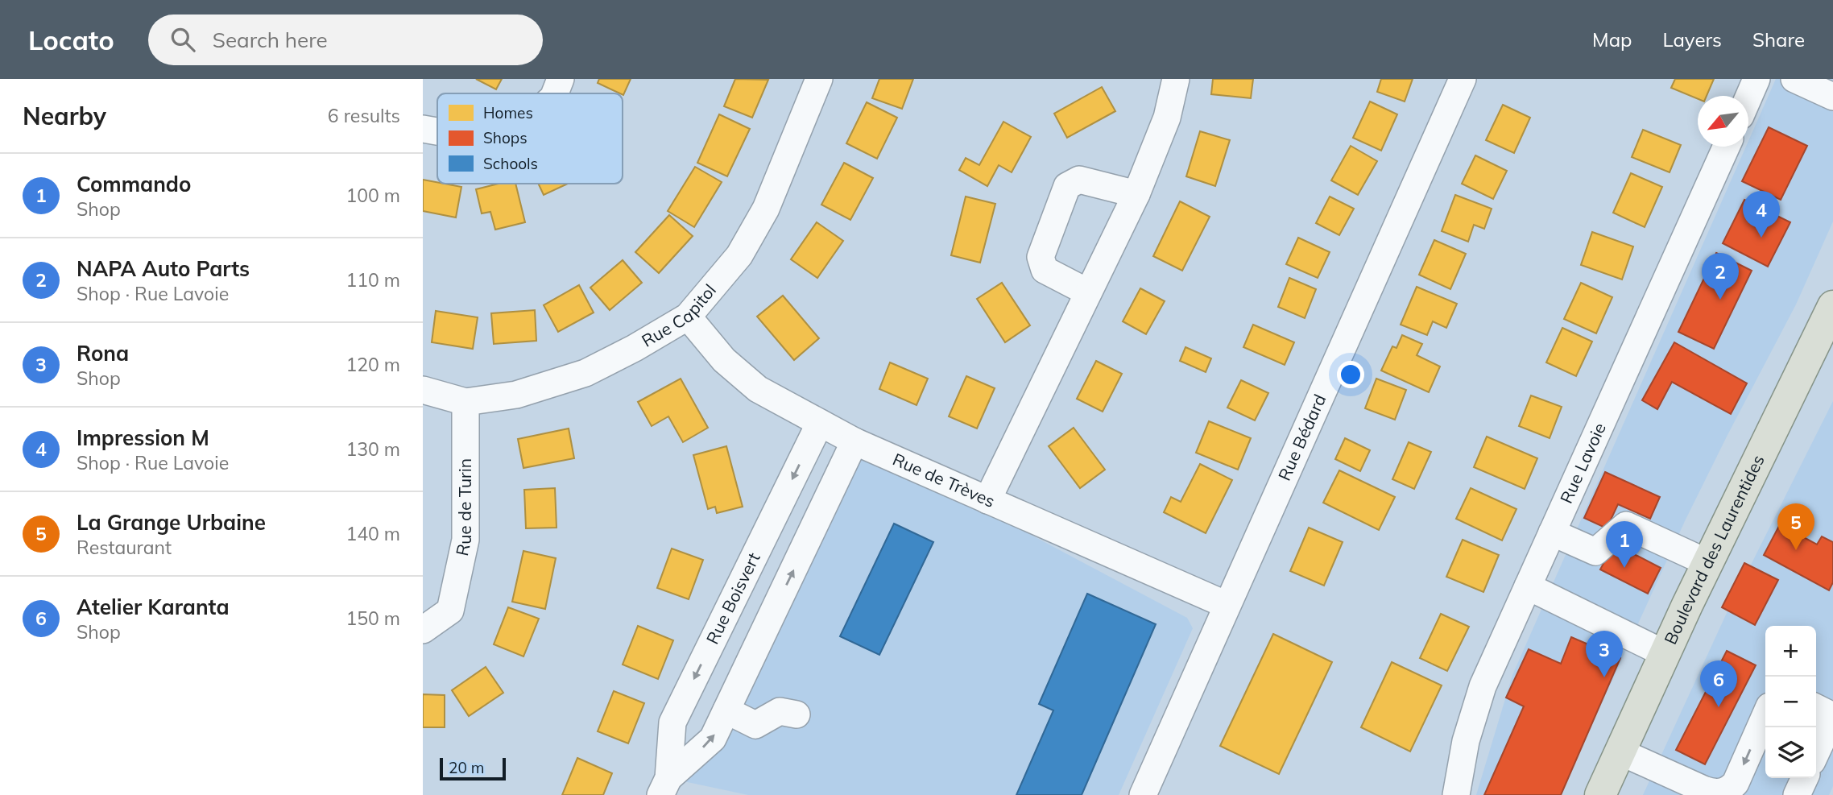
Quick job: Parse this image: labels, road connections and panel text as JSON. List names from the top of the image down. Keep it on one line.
{"streets":{"main road":["Boulevard des Laurentides"],"street":["Rue Capitol","Rue Bédard","Rue Lavoie","Rue de Trèves","Rue de Turin","Rue Boisvert"]},"crossings":[["Rue Capitol","Rue de Trèves"],["Rue Capitol","Rue de Turin"],["Rue Bédard","Rue de Trèves"],["Rue de Trèves","Rue Boisvert"]],"legend":["Homes","Shops","Schools"],"scale_bar":"20 m","north":"bottom left","page":{"header":"Locato","search":"Search here","nav":["Map","Layers","Share"],"heading":["Nearby","6 results"],"list":[{"mark":"1","name":"Commando","note":"Shop","value":"100 m"},{"mark":"2","name":"NAPA Auto Parts","note":"Shop · Rue Lavoie","value":"110 m"},{"mark":"3","name":"Rona","note":"Shop","value":"120 m"},{"mark":"4","name":"Impression M","note":"Shop · Rue Lavoie","value":"130 m"},{"mark":"5","name":"La Grange Urbaine","note":"Restaurant","value":"140 m"},{"mark":"6","name":"Atelier Karanta","note":"Shop","value":"150 m"}],"pins":["4","2","5","1","3","6"],"map_buttons":["+","−"],"scale":"20 m"}}
